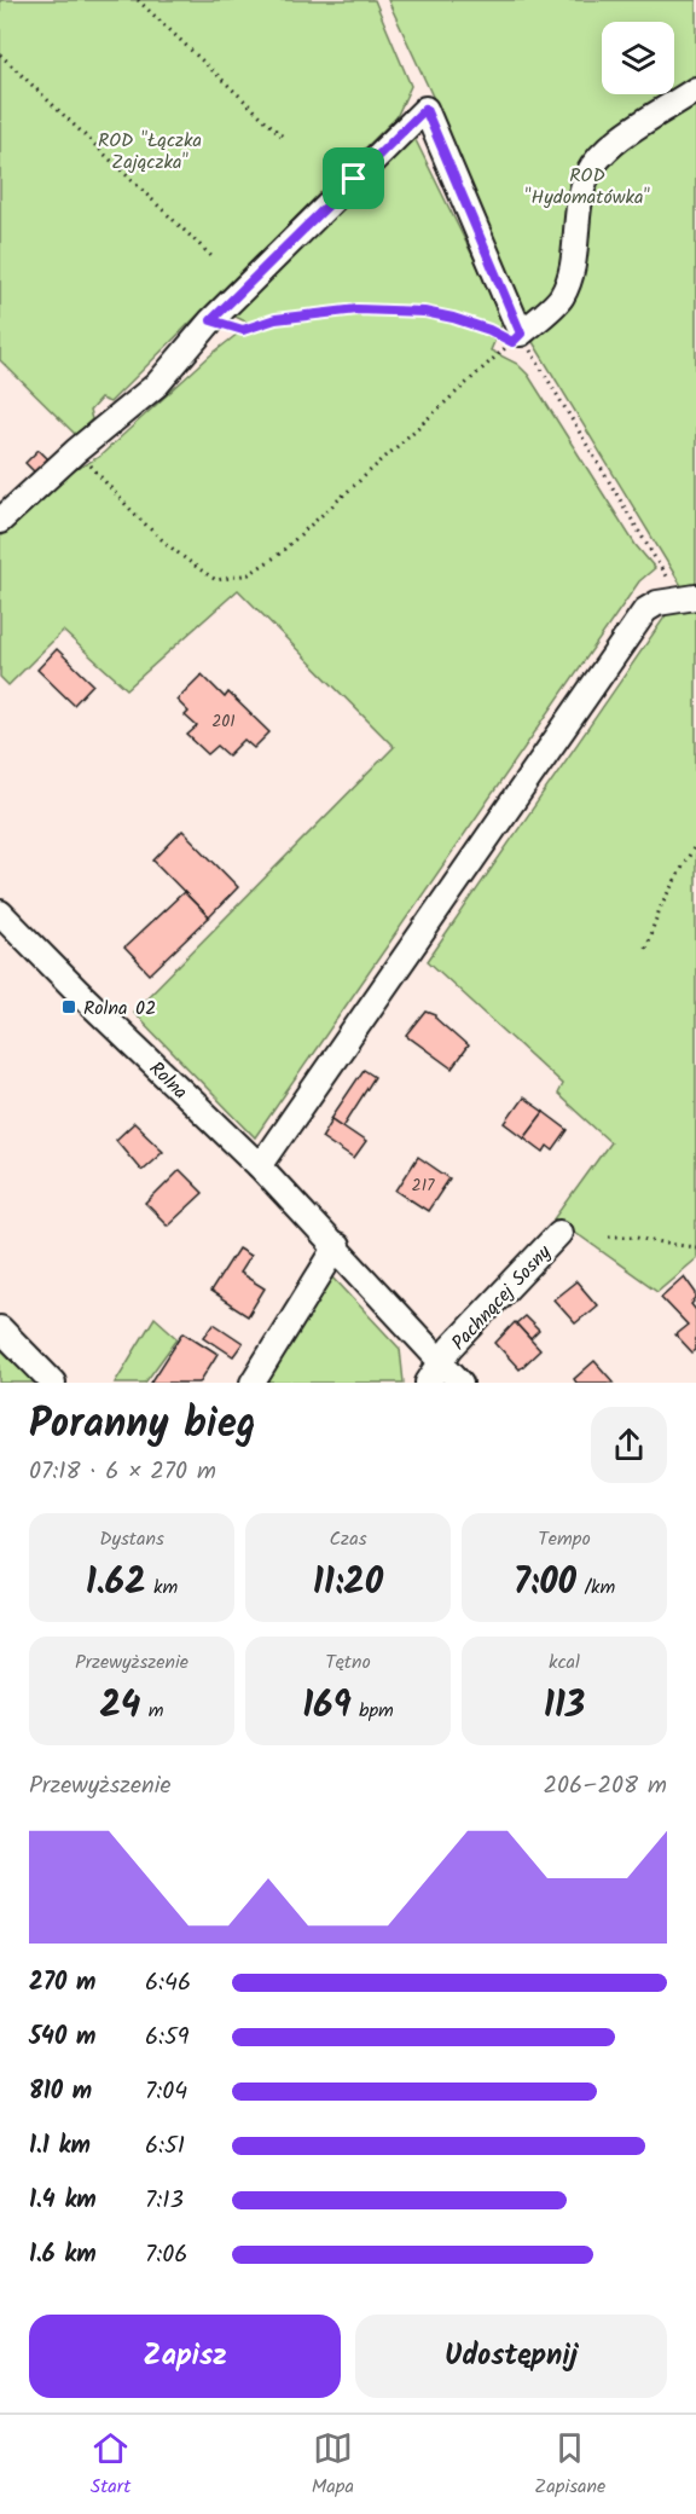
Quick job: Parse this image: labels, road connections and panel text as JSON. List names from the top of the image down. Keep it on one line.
{"streets":{"street":["Rolna","Pachnącej Sosny"]},"crossings":[["Rolna","Pachnącej Sosny"]],"parks":["ROD \"Łączka Zajączka\"","ROD \"Hydomatówka\""],"places":{"transit":["Rolna 02"]},"house_numbers":["201","217"],"page":{"heading":["Poranny bieg","07:18 · 6 × 270 m"],"stats":[["Dystans","1.62 km"],["Czas","11:20"],["Tempo","7:00 /km"],["Przewyższenie","24 m"],["Tętno","169 bpm"],["kcal","113"]],"chart":["Przewyższenie","206–208 m"],"list":[{"name":"270 m","note":"6:46"},{"name":"540 m","note":"6:59"},{"name":"810 m","note":"7:04"},{"name":"1.1 km","note":"6:51"},{"name":"1.4 km","note":"7:13"},{"name":"1.6 km","note":"7:06"}],"buttons":["Zapisz","Udostępnij"],"tabs":["Start","Mapa","Zapisane"]}}
